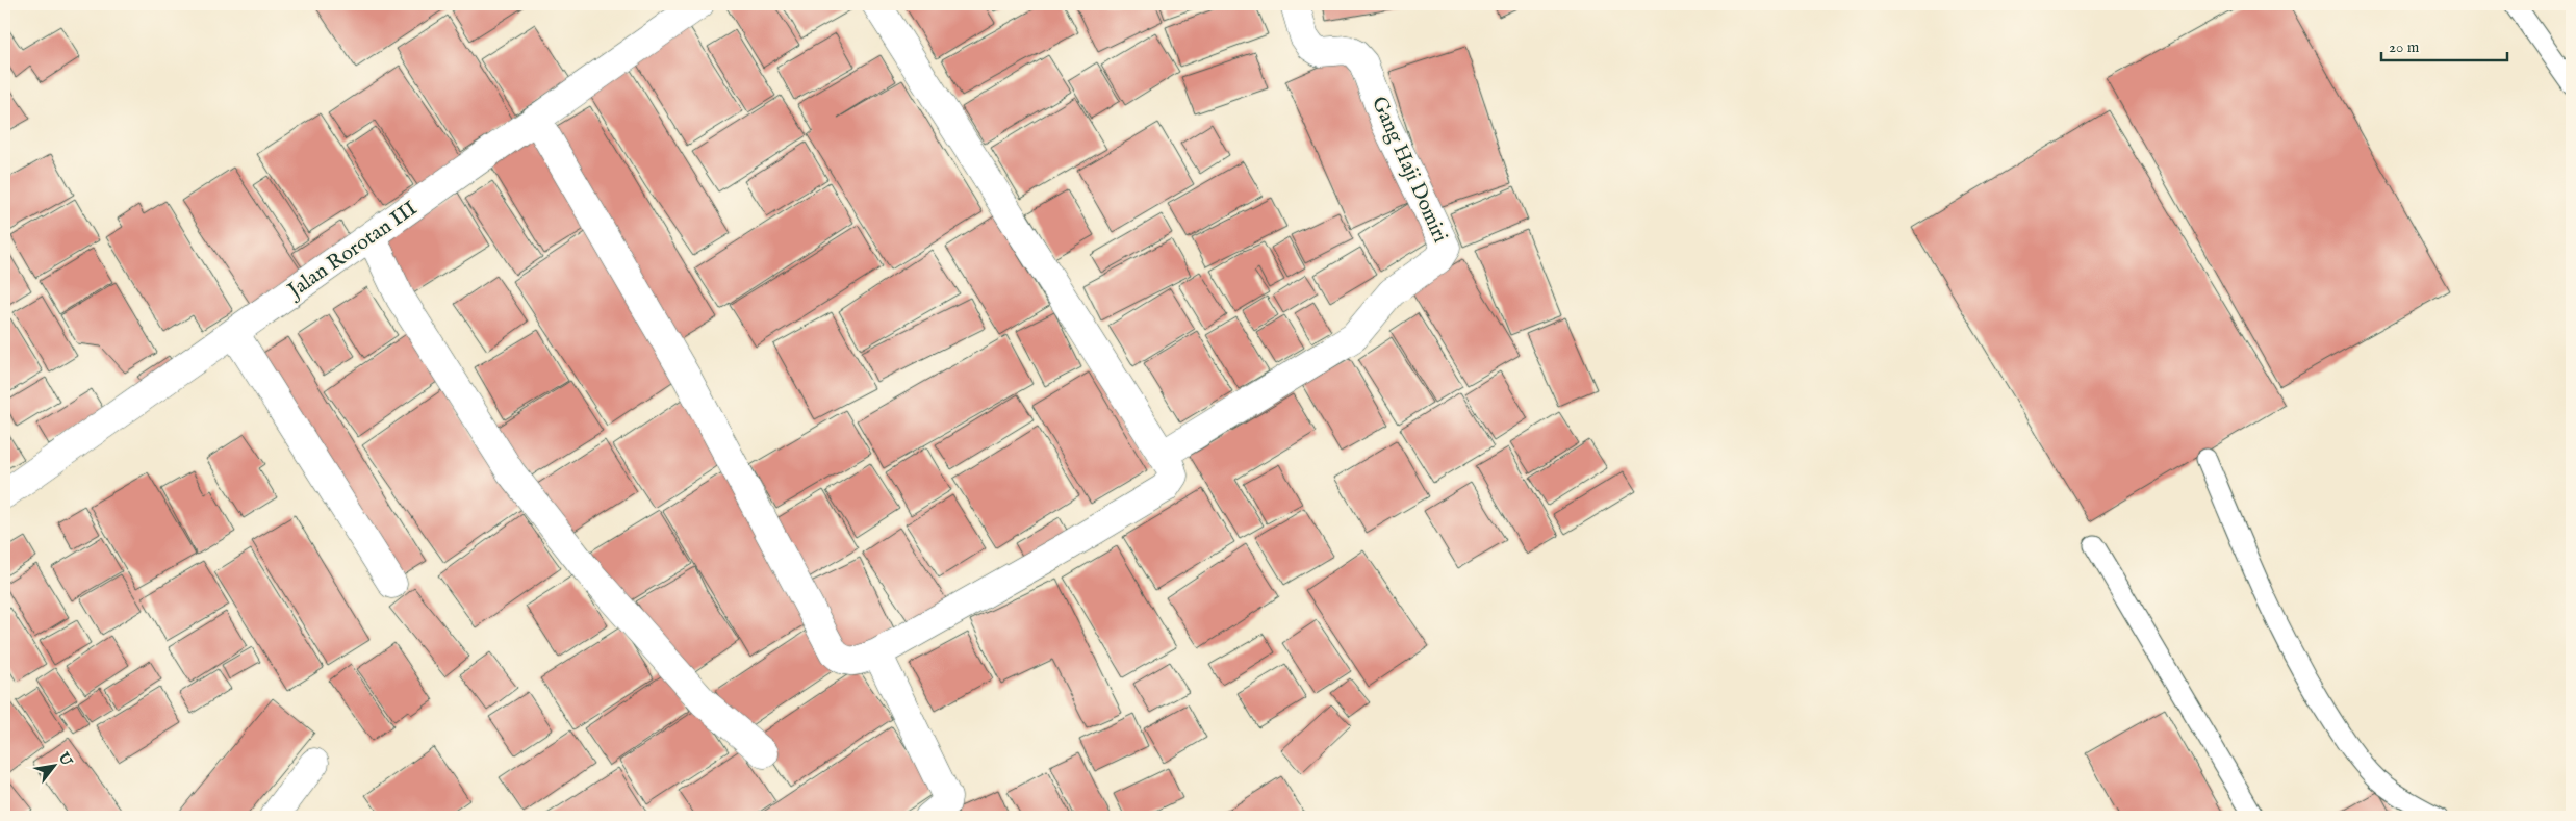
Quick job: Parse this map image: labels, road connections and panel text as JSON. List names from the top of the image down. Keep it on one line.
{"streets":{"street":["Gang Haji Domiri","Jalan Rorotan III"]},"scale_bar":"20 m","north":"top right"}
